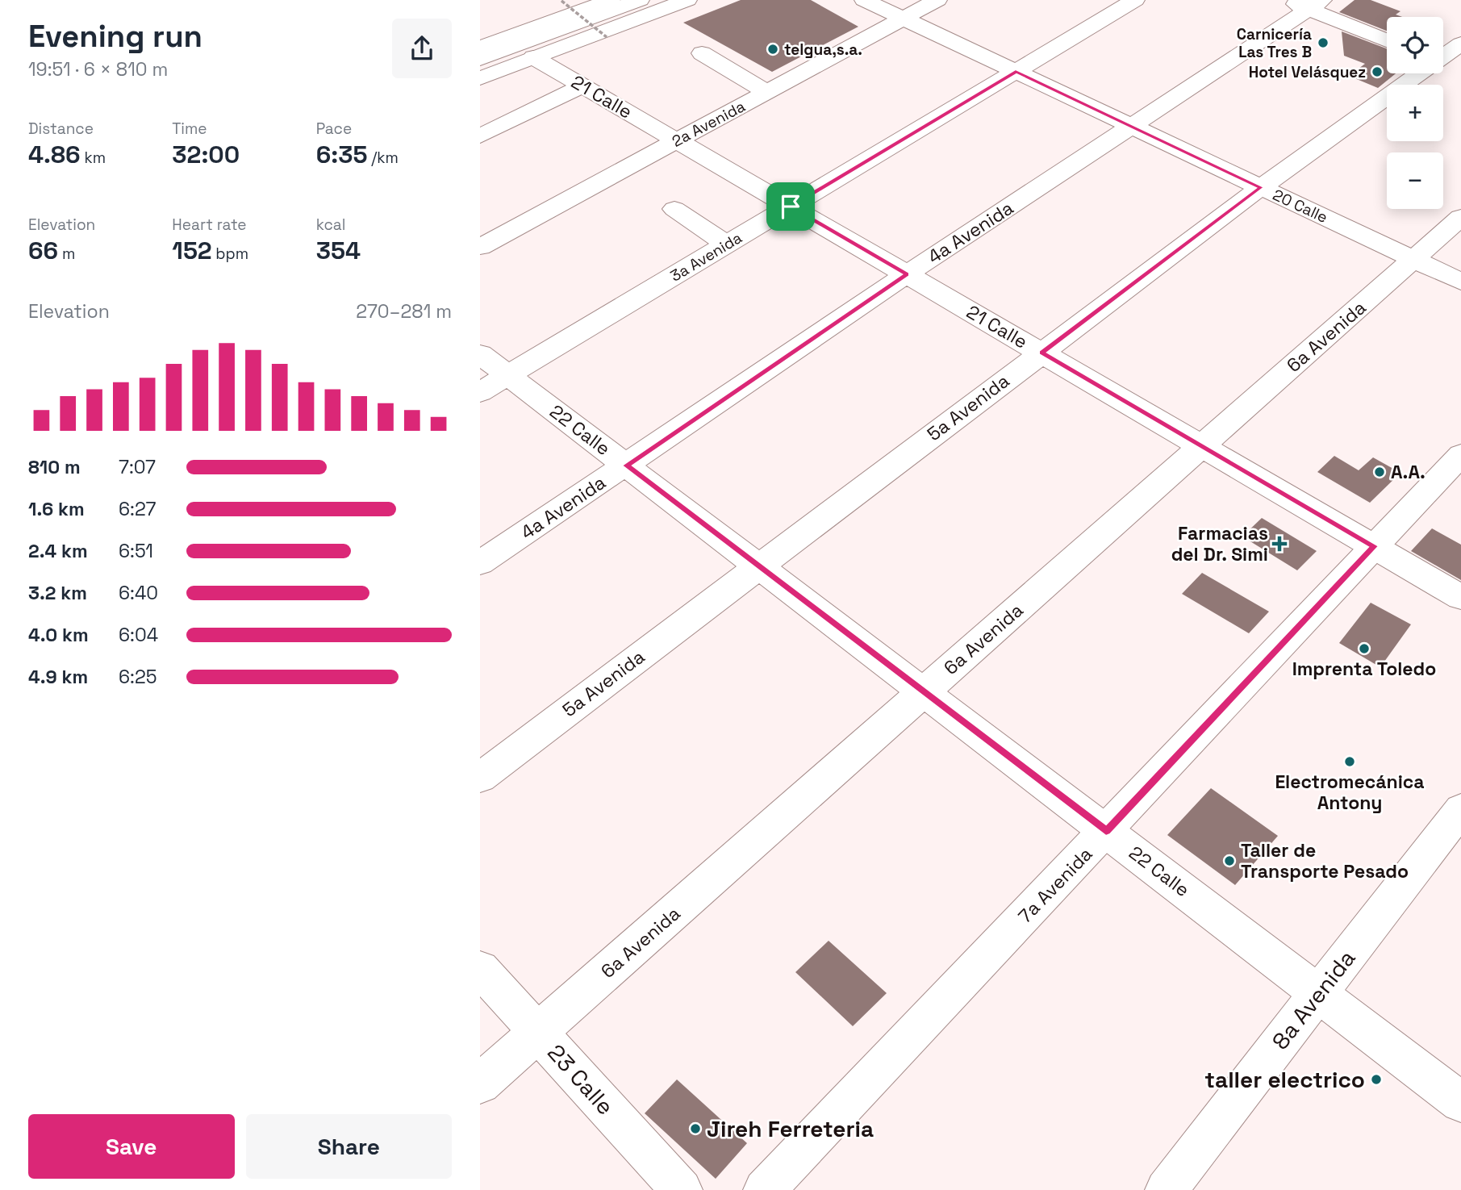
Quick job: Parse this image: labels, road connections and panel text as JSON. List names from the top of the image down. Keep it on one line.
{"streets":{"main road":["21 Calle","2a Avenida","20 Calle","4a Avenida","3a Avenida","6a Avenida","5a Avenida","22 Calle","7a Avenida","8a Avenida","23 Calle"]},"crossings":[["21 Calle","2a Avenida"],["21 Calle","4a Avenida"],["21 Calle","3a Avenida"],["21 Calle","6a Avenida"],["21 Calle","5a Avenida"],["21 Calle","7a Avenida"],["2a Avenida","20 Calle"],["20 Calle","4a Avenida"],["20 Calle","3a Avenida"],["20 Calle","6a Avenida"],["20 Calle","5a Avenida"],["4a Avenida","22 Calle"],["3a Avenida","22 Calle"],["6a Avenida","22 Calle"],["6a Avenida","23 Calle"],["5a Avenida","22 Calle"],["22 Calle","7a Avenida"],["22 Calle","8a Avenida"]],"places":{"other":["Carnicería Las Tres B","telgua,s.a.","Hotel Velásquez","A.A.","Imprenta Toledo","Electromecánica Antony","Taller de Transporte Pesado","taller electrico","Jireh Ferreteria"],"health":["Farmacias del Dr. Simi"]},"page":{"heading":["Evening run","19:51 · 6 × 810 m"],"map_buttons":["+","−"],"stats":[["Distance","4.86 km"],["Time","32:00"],["Pace","6:35 /km"],["Elevation","66 m"],["Heart rate","152 bpm"],["kcal","354"]],"chart":["Elevation","270–281 m"],"list":[{"name":"810 m","note":"7:07"},{"name":"1.6 km","note":"6:27"},{"name":"2.4 km","note":"6:51"},{"name":"3.2 km","note":"6:40"},{"name":"4.0 km","note":"6:04"},{"name":"4.9 km","note":"6:25"}],"buttons":["Save","Share"]}}
